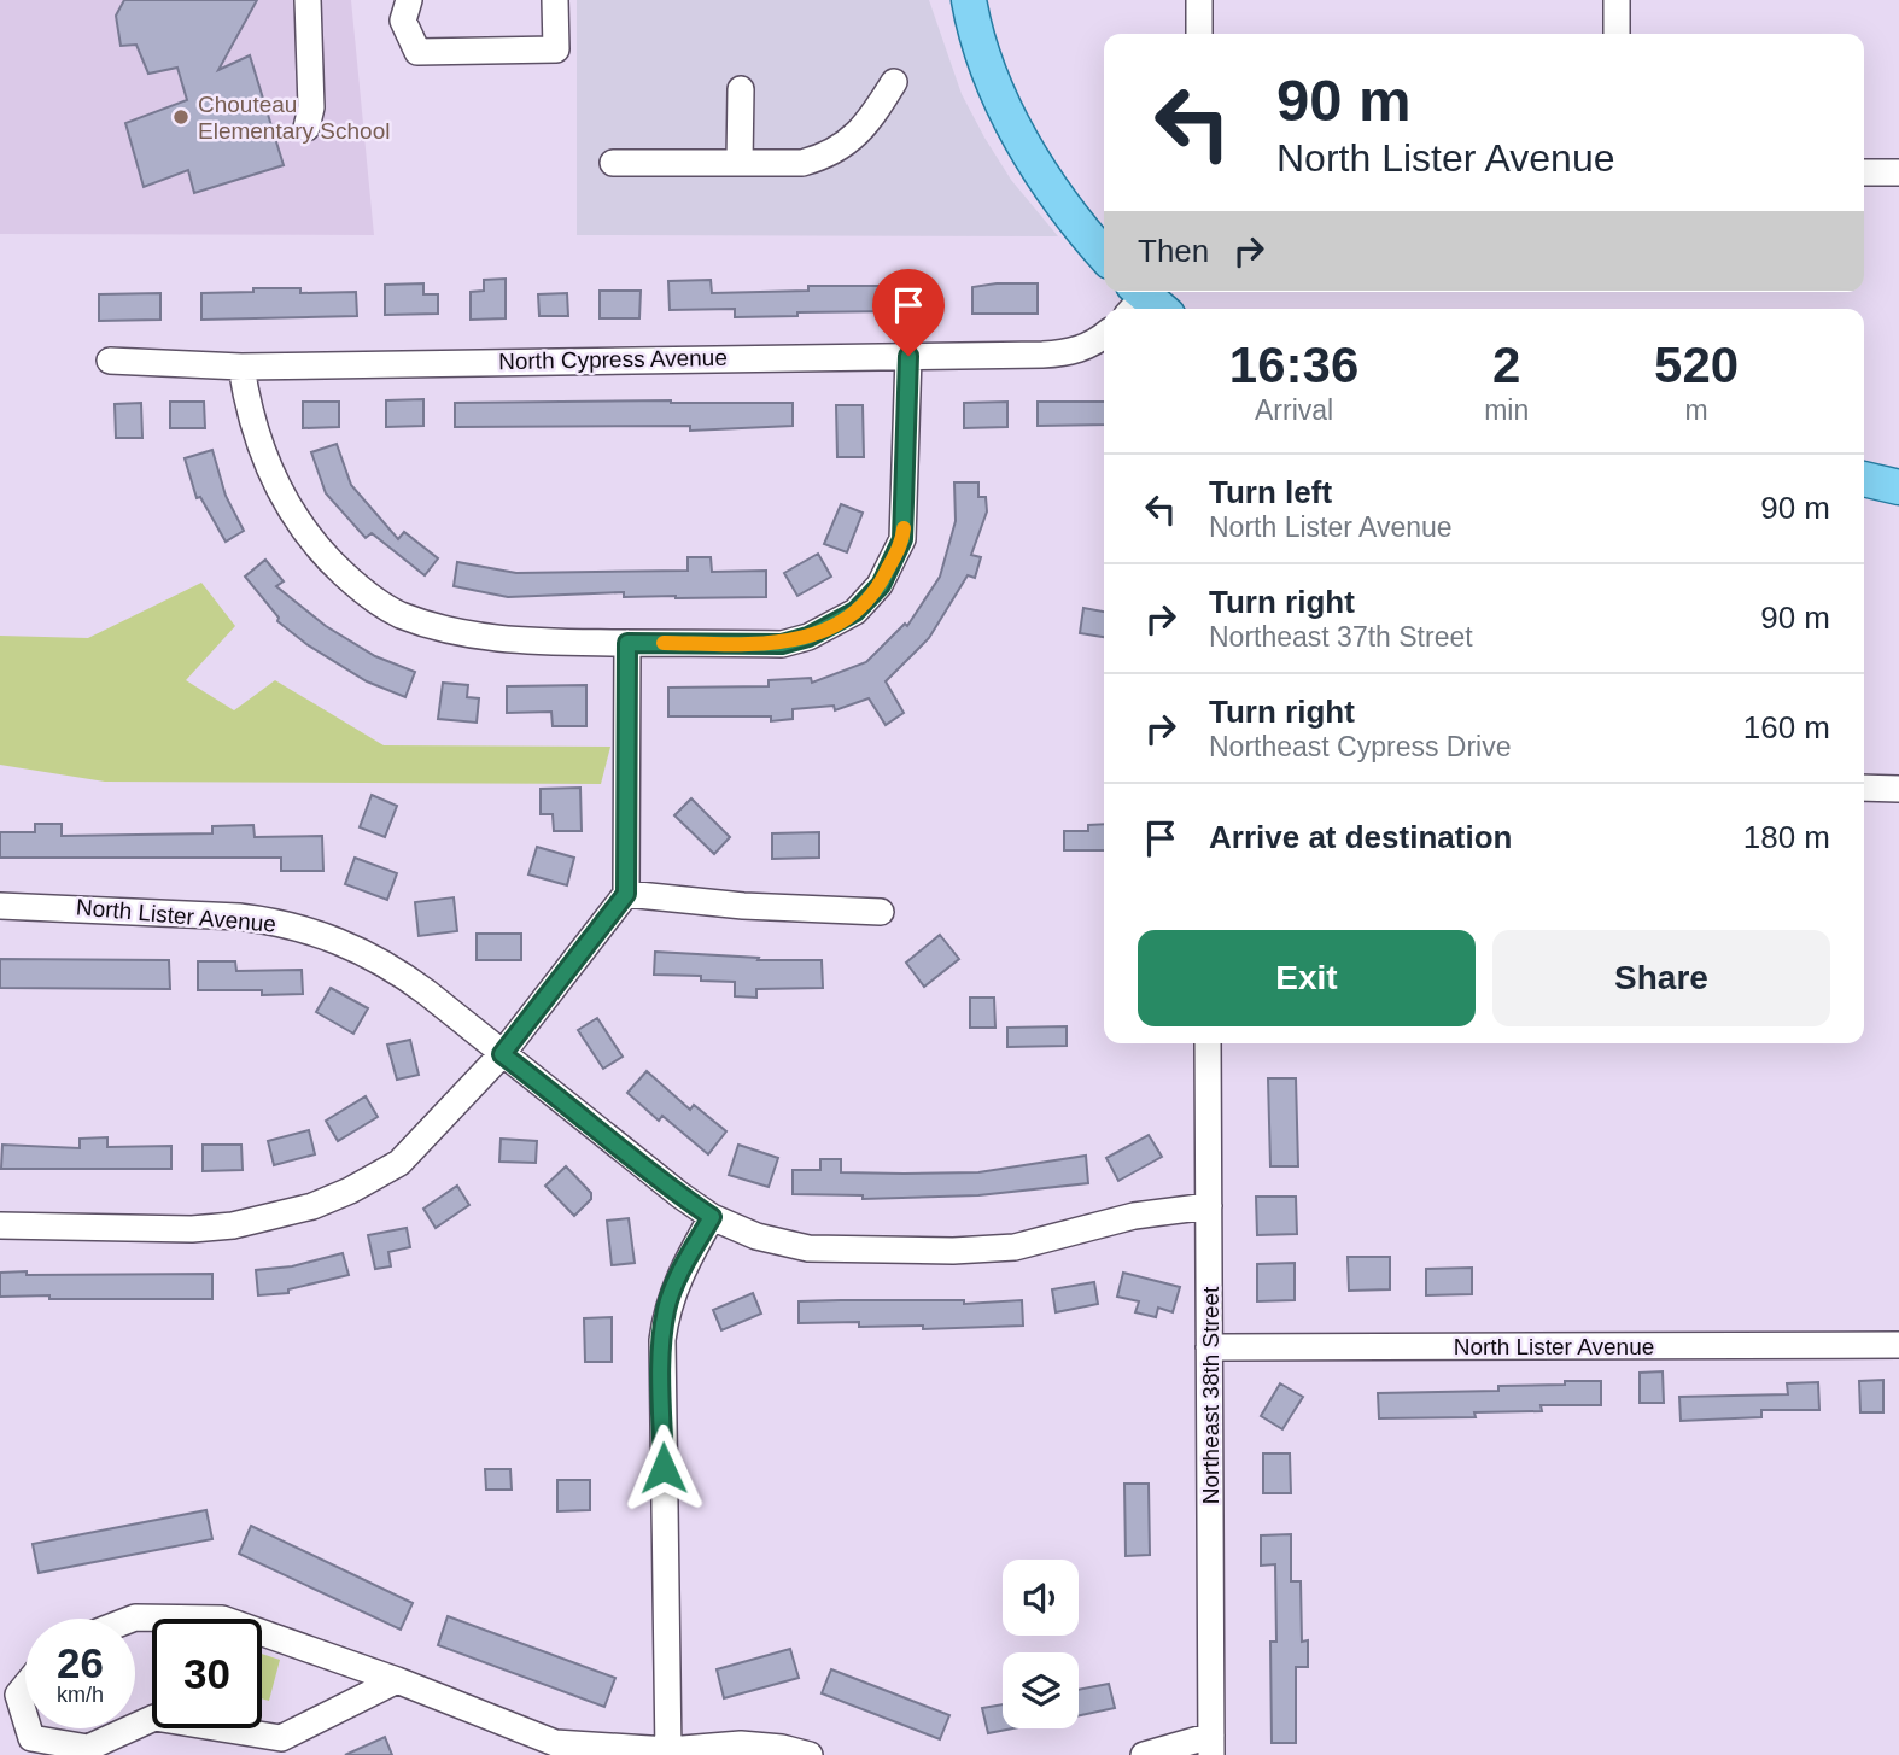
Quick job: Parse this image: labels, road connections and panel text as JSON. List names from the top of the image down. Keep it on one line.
{"streets":{"street":["North Cypress Avenue","North Lister Avenue","Northeast 38th Street"]},"crossings":[["North Lister Avenue","Northeast 38th Street"]],"places":["Chouteau Elementary School"],"page":{"turn":["90 m","North Lister Avenue"],"then":"Then","eta":["16:36","Arrival","2","min","520","m"],"list":[{"name":"Turn left","note":"North Lister Avenue","value":"90 m"},{"name":"Turn right","note":"Northeast 37th Street","value":"90 m"},{"name":"Turn right","note":"Northeast Cypress Drive","value":"160 m"},{"name":"Arrive at destination","value":"180 m"}],"buttons":["Exit","Share"],"speed":"26 km/h","limit":"30"}}
